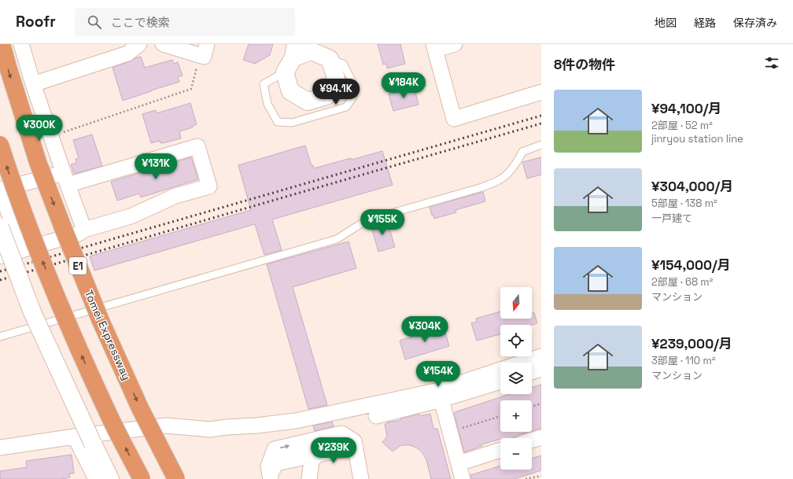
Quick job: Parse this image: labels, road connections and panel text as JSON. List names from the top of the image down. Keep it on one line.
{"streets":{"highway":["E1","Tomei Expressway"]},"north":"bottom","page":{"header":"Roofr","search":"ここで検索","nav":["地図","経路","保存済み"],"heading":"8件の物件","price":["¥184K","¥94.1K","¥300K","¥131K","¥155K","¥304K","¥154K","¥239K"],"list":[{"name":"¥94,100/月","note":"2部屋 · 52 m² · jinryou station line"},{"name":"¥304,000/月","note":"5部屋 · 138 m² · 一戸建て"},{"name":"¥154,000/月","note":"2部屋 · 68 m² · マンション"},{"name":"¥239,000/月","note":"3部屋 · 110 m² · マンション"}],"map_buttons":["+","−"]}}
